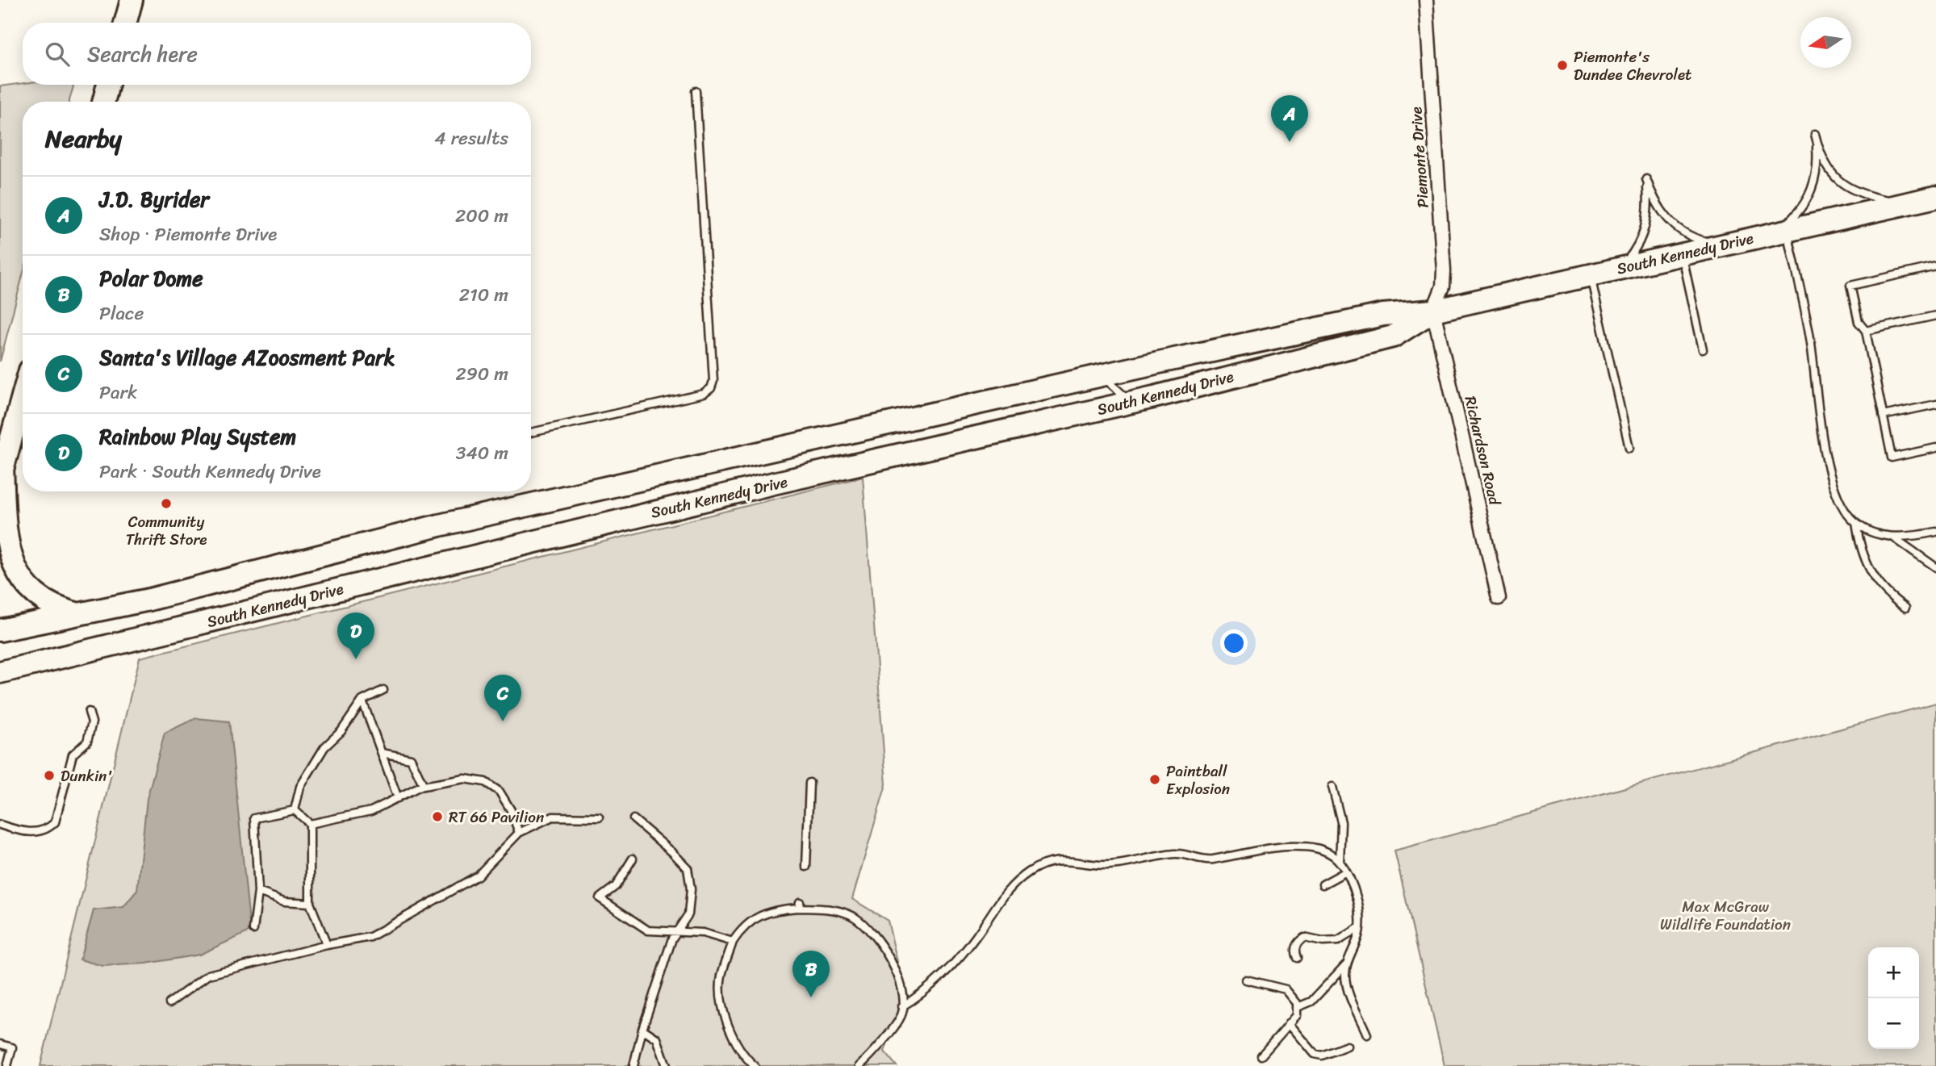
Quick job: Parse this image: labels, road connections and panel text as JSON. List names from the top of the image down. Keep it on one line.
{"streets":{"main road":["South Kennedy Drive"],"street":["Piemonte Drive","Richardson Road"]},"crossings":[["Piemonte Drive","South Kennedy Drive"],["Piemonte Drive","Richardson Road"],["South Kennedy Drive","Richardson Road"]],"parks":["Max McGraw Wildlife Foundation"],"places":["Piemonte's Dundee Chevrolet","Community Thrift Store","Dunkin'","Paintball Explosion","RT 66 Pavilion"],"north":"left","page":{"search":"Search here","pins":["A","D","C","B"],"heading":["Nearby","4 results"],"list":[{"mark":"A","name":"J.D. Byrider","note":"Shop · Piemonte Drive","value":"200 m"},{"mark":"B","name":"Polar Dome","note":"Place","value":"210 m"},{"mark":"C","name":"Santa's Village AZoosment Park","note":"Park","value":"290 m"},{"mark":"D","name":"Rainbow Play System","note":"Park · South Kennedy Drive","value":"340 m"}],"map_buttons":["+","−"]}}
